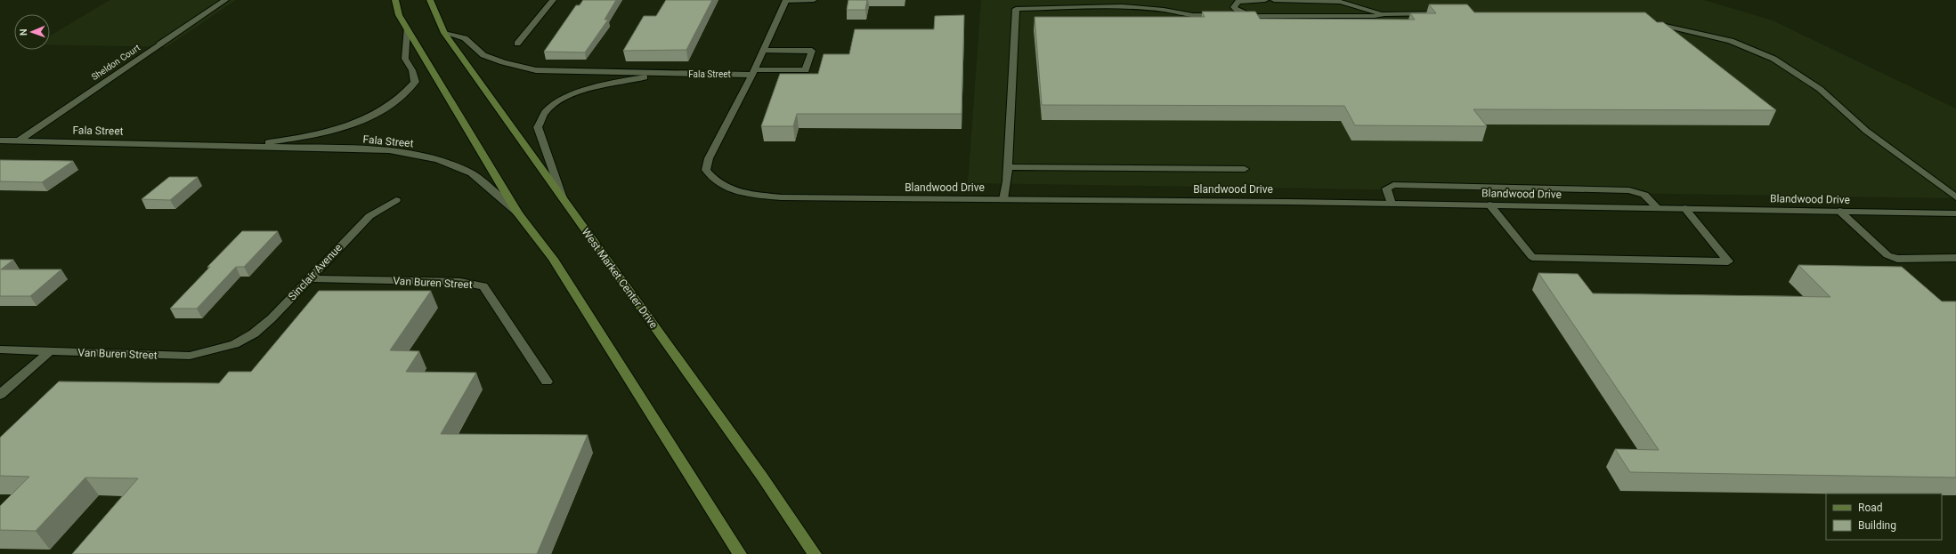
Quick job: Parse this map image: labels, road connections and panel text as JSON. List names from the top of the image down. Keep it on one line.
{"streets":{"main road":["West Market Center Drive"],"street":["Sheldon Court","Fala Street","Blandwood Drive","Sinclair Avenue","Van Buren Street"]},"crossings":[["Sheldon Court","Fala Street"],["Fala Street","Blandwood Drive"],["Fala Street","West Market Center Drive"],["Sinclair Avenue","Van Buren Street"]],"legend":["Road","Building"],"north":"left"}
